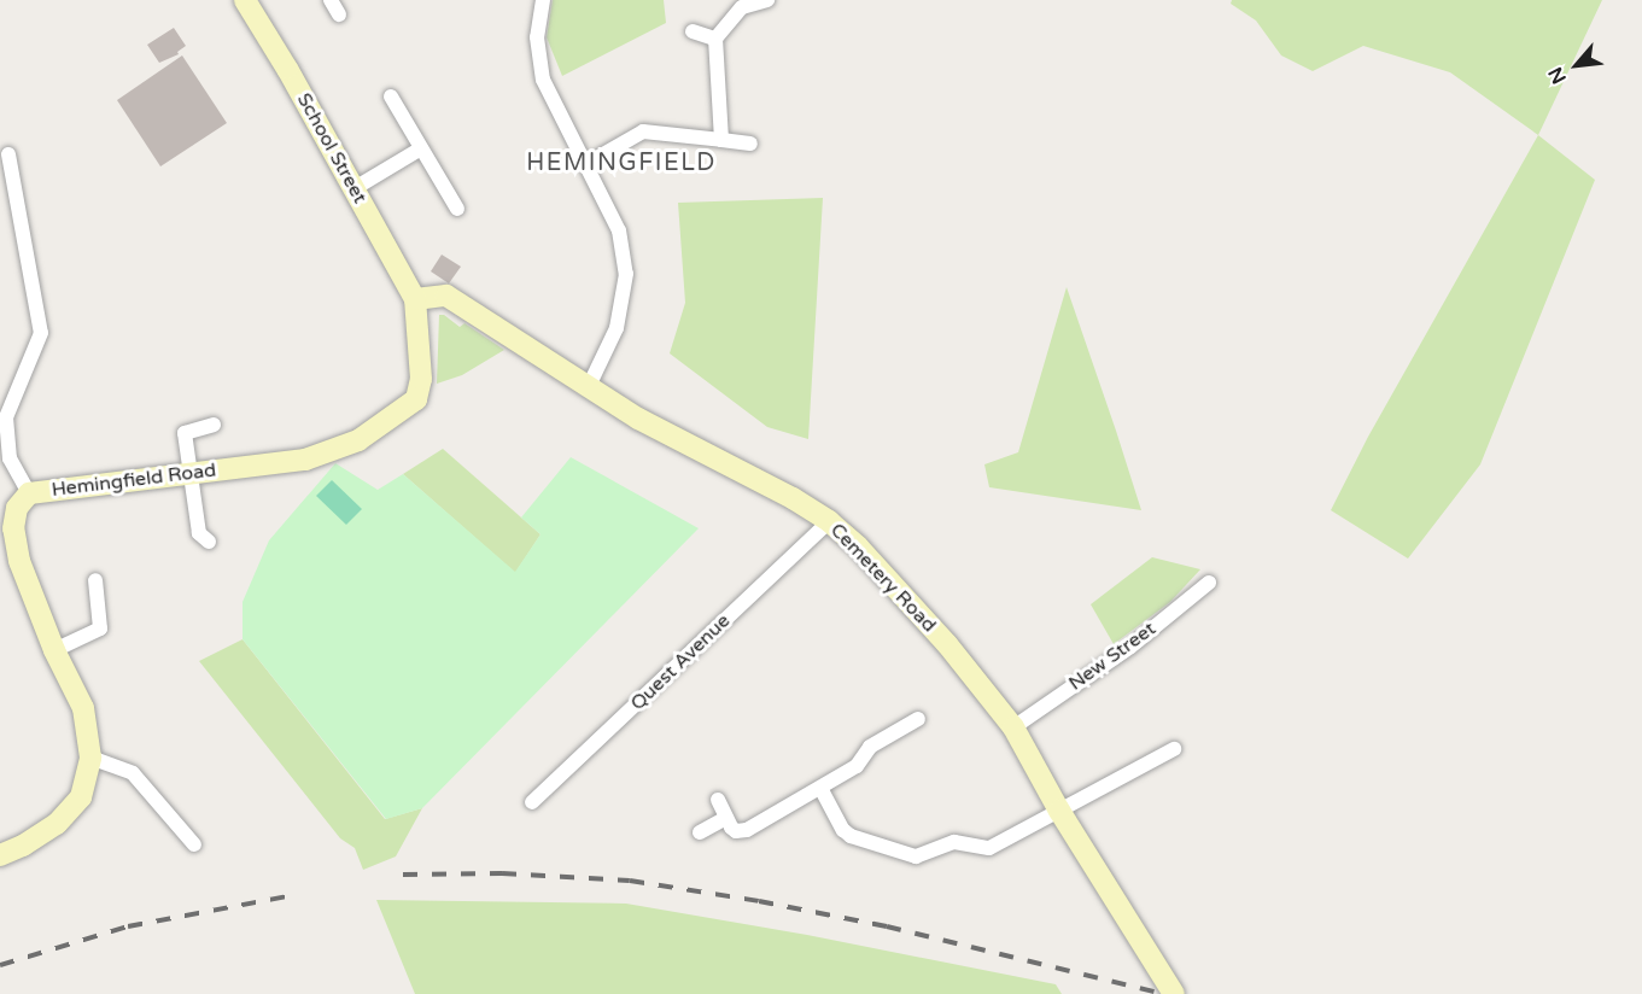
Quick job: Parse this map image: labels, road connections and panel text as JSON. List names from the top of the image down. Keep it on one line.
{"streets":{"street":["School Street","Hemingfield Road","Cemetery Road","New Street","Quest Avenue"]},"crossings":[["School Street","Hemingfield Road"],["School Street","Cemetery Road"],["Hemingfield Road","Cemetery Road"],["Cemetery Road","New Street"],["Cemetery Road","Quest Avenue"]],"districts":["HEMINGFIELD"],"north":"bottom left"}
